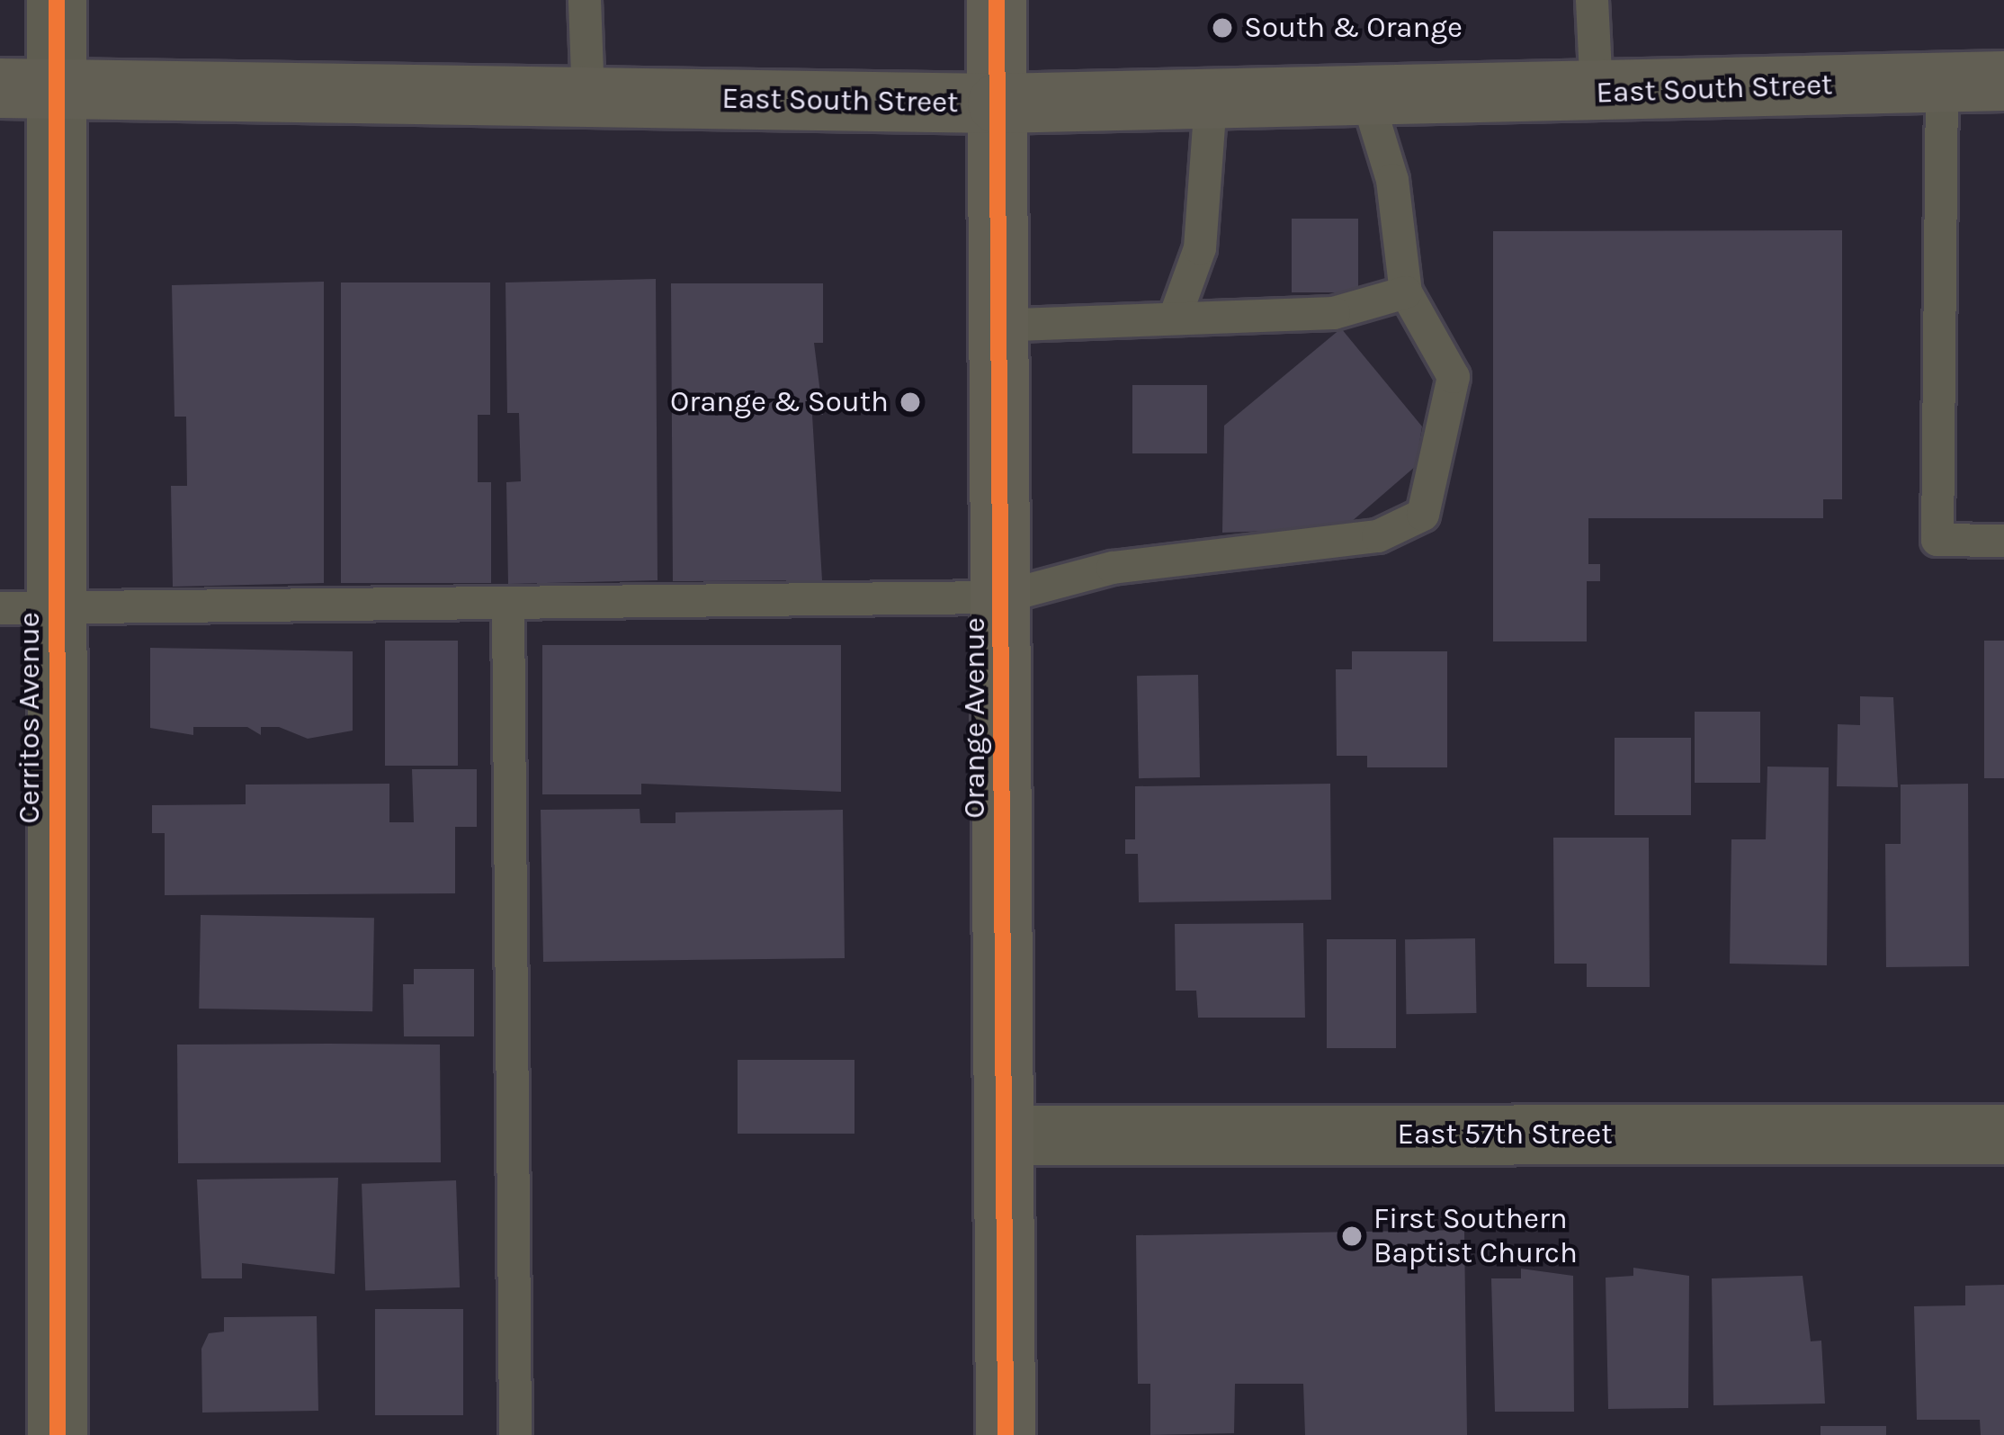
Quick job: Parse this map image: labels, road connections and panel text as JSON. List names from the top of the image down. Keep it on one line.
{"streets":{"main road":["East South Street","Orange Avenue"],"street":["Cerritos Avenue","East 57th Street"]},"crossings":[["East South Street","Cerritos Avenue"],["East South Street","Orange Avenue"],["Orange Avenue","East 57th Street"]],"places":["South & Orange","Orange & South","First Southern Baptist Church"]}
